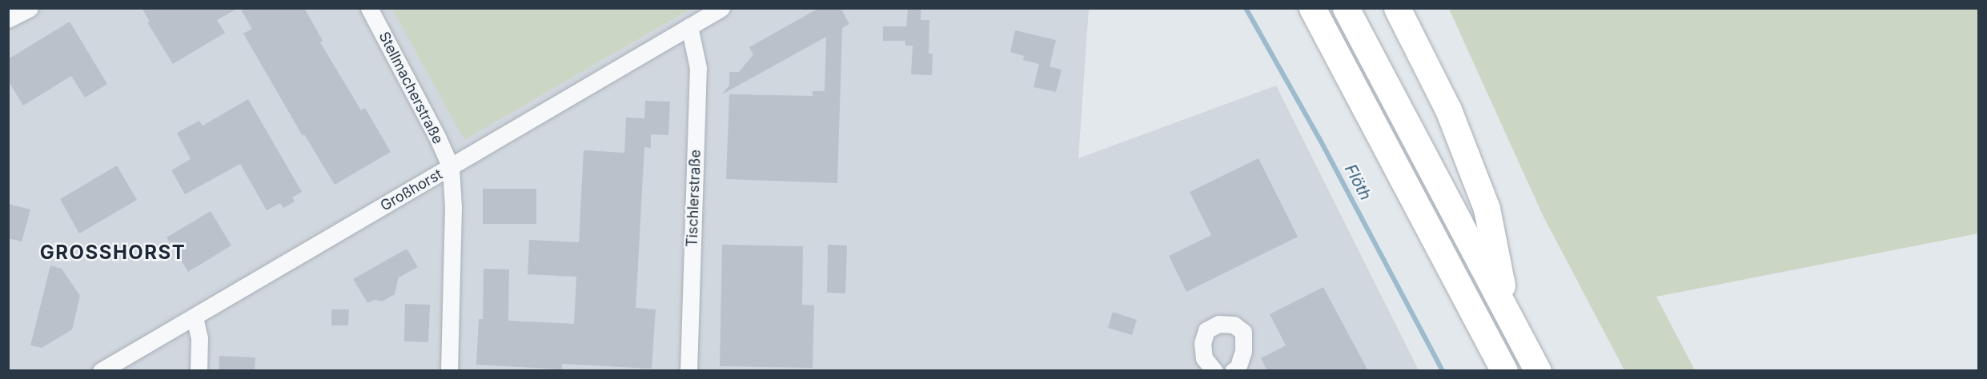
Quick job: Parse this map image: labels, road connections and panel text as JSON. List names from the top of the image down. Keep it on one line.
{"streets":{"street":["Stellmacherstraße","Großhorst","Tischlerstraße"]},"crossings":[["Stellmacherstraße","Großhorst"],["Großhorst","Tischlerstraße"]],"districts":["GROSSHORST"],"water":["Flöth"]}
